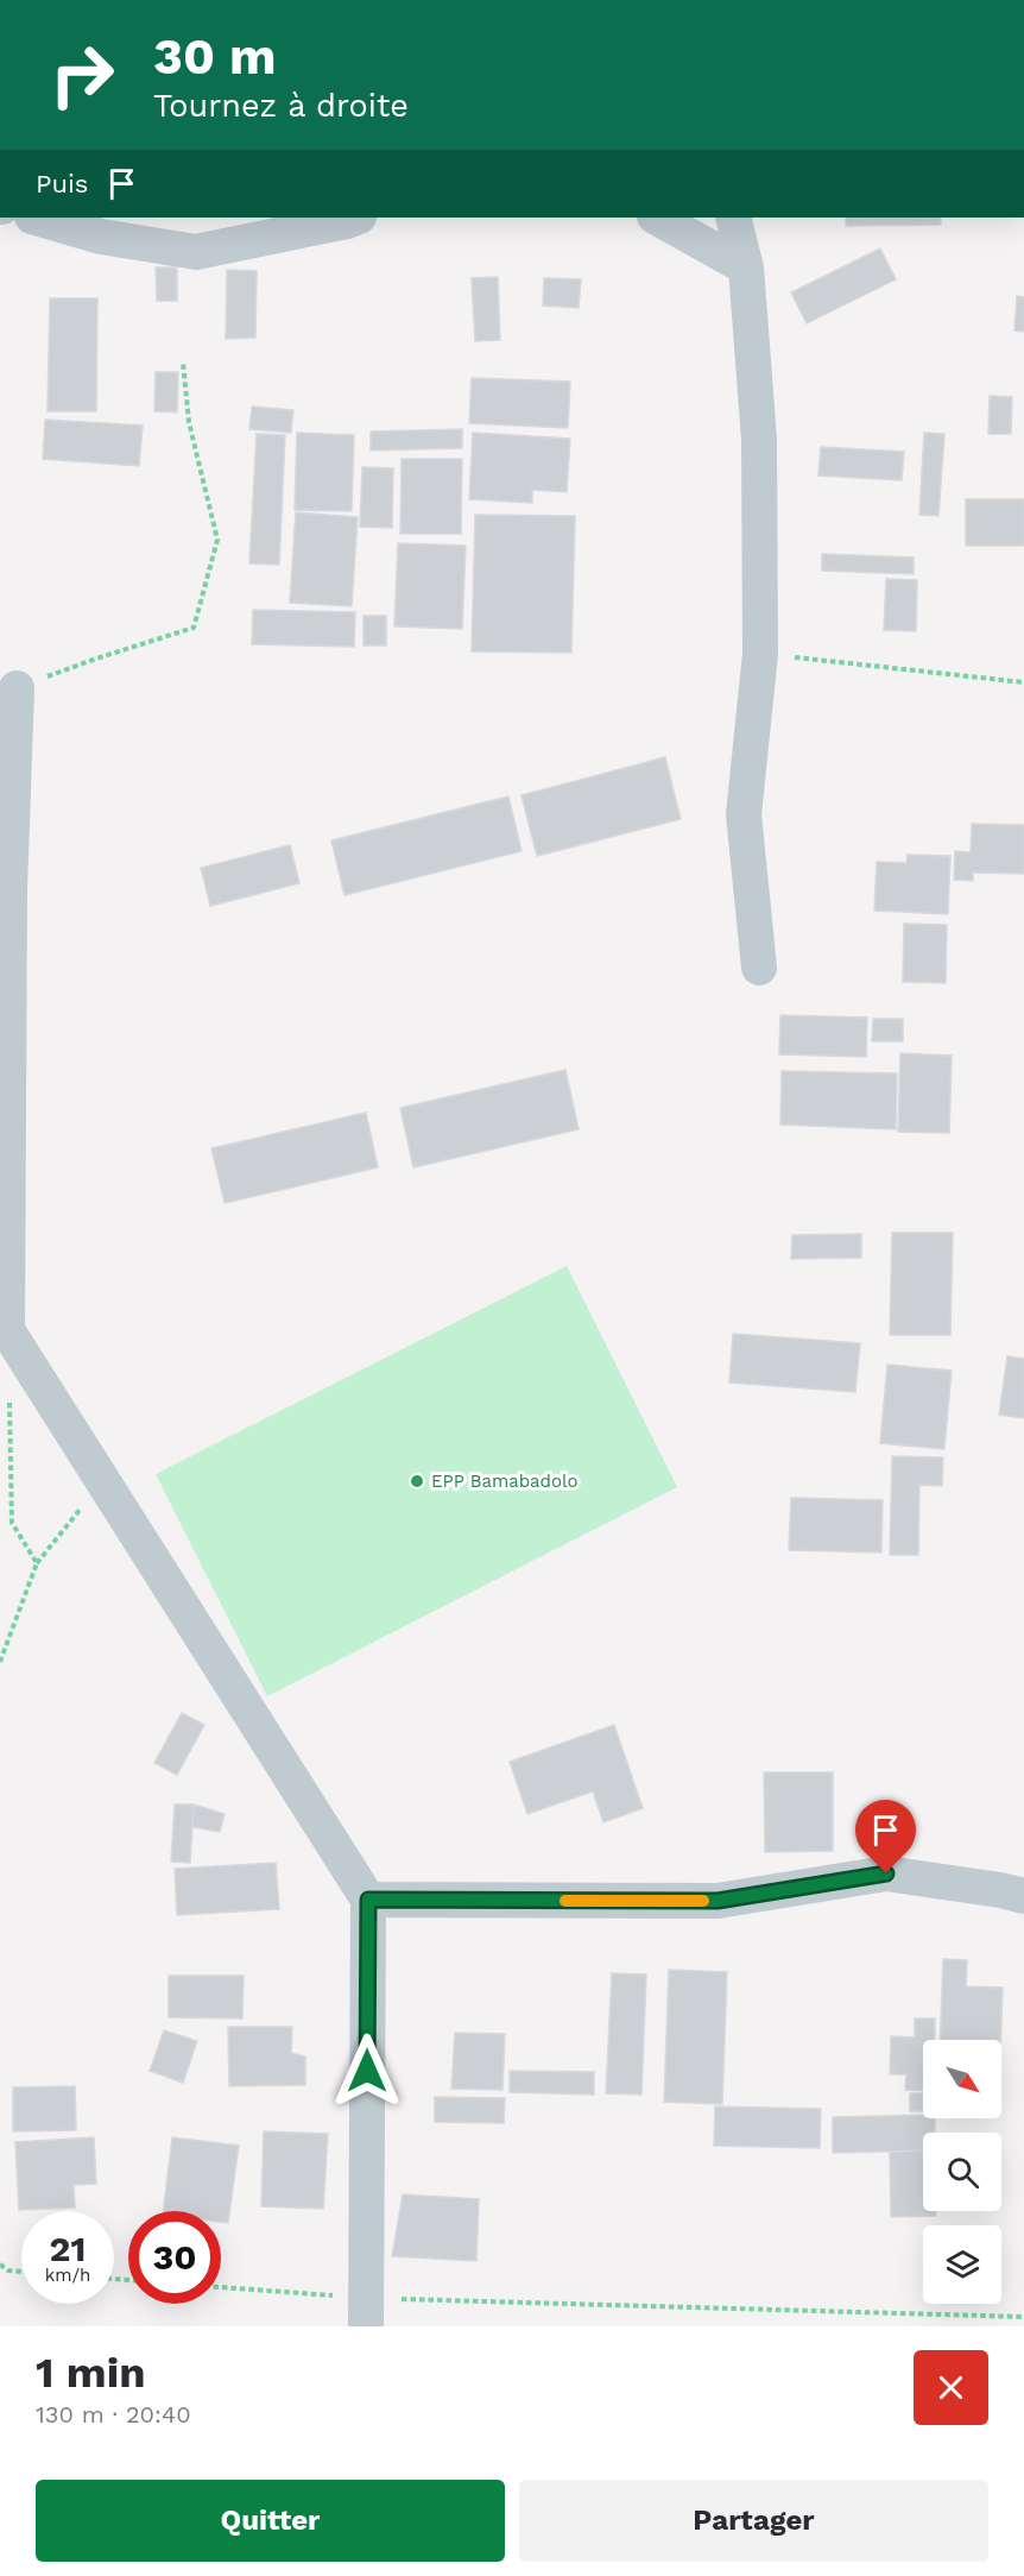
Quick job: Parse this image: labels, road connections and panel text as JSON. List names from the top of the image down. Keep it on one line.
{"places":["EPP Bamabadolo"],"north":"bottom right","page":{"turn":["30 m","Tournez à droite"],"then":"Puis","speed":"21 km/h","limit":"30","heading":["1 min","130 m · 20:40"],"buttons":["Quitter","Partager"]}}
